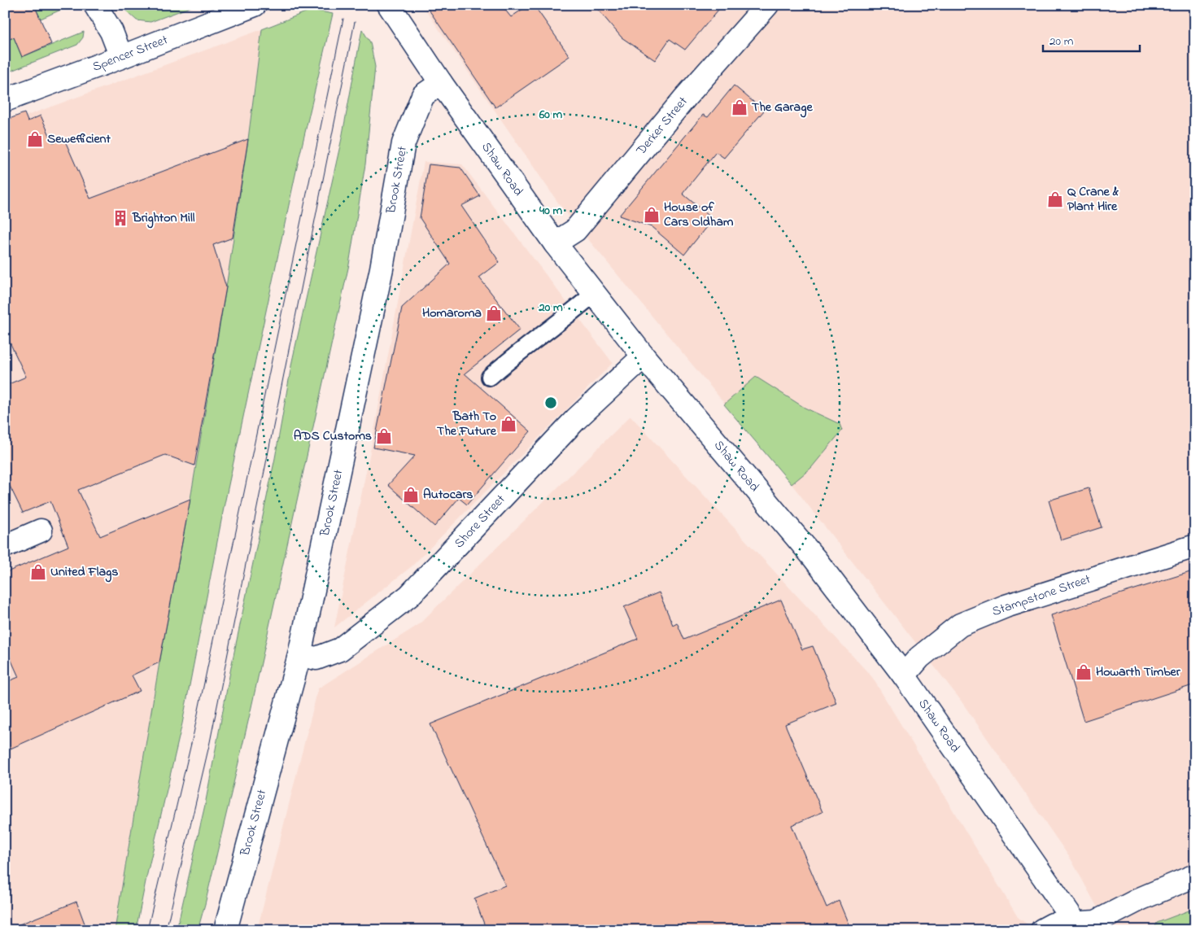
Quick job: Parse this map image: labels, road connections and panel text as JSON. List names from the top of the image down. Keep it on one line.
{"streets":{"street":["Spencer Street","Derker Street","Shaw Road","Brook Street","Shore Street","Stampstone Street"]},"crossings":[["Derker Street","Shaw Road"],["Shaw Road","Brook Street"],["Shaw Road","Shore Street"],["Shaw Road","Stampstone Street"],["Brook Street","Shore Street"]],"places":{"shop":["The Garage","Sewefficient","Q Crane & Plant Hire","House of Cars Oldham","Homaroma","Bath To The Future","ADS Customs","Autocars","United Flags","Howarth Timber"],"building":["Brighton Mill"]},"scale_bar":"20 m","rings":["60 m","40 m","20 m"]}
